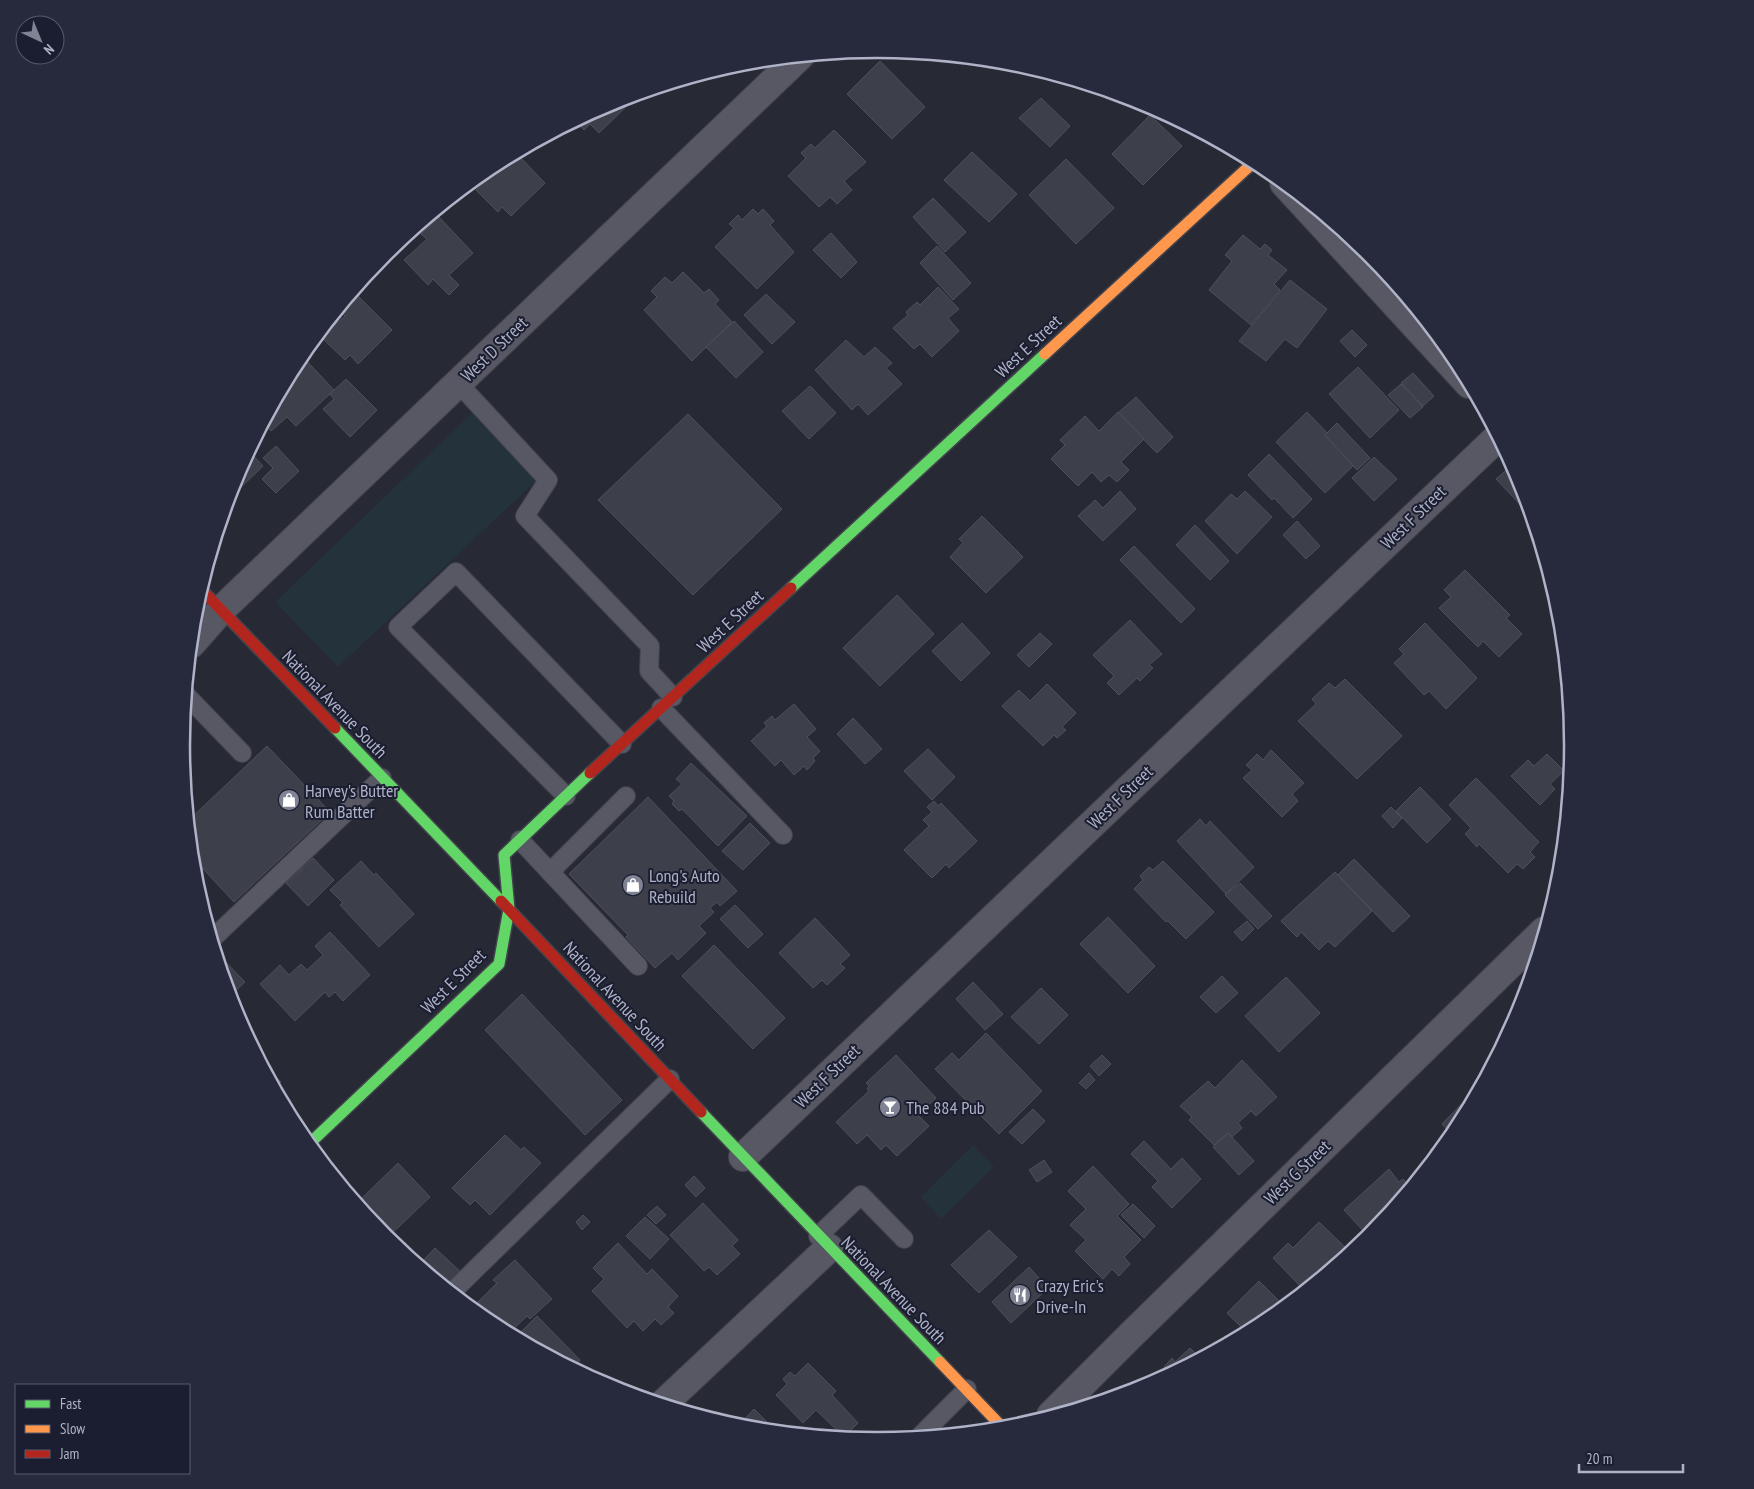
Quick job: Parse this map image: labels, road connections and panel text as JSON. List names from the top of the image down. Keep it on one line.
{"streets":{"street":["West E Street","West D Street","West F Street","National Avenue South","West G Street"]},"crossings":[["West E Street","National Avenue South"],["West D Street","National Avenue South"],["West F Street","National Avenue South"]],"places":{"shop":["Harvey's Butter Rum Batter","Long's Auto Rebuild"],"bar":["The 884 Pub"],"restaurant":["Crazy Eric's Drive-In"]},"legend":["Fast","Slow","Jam"],"scale_bar":"20 m","north":"bottom right"}
